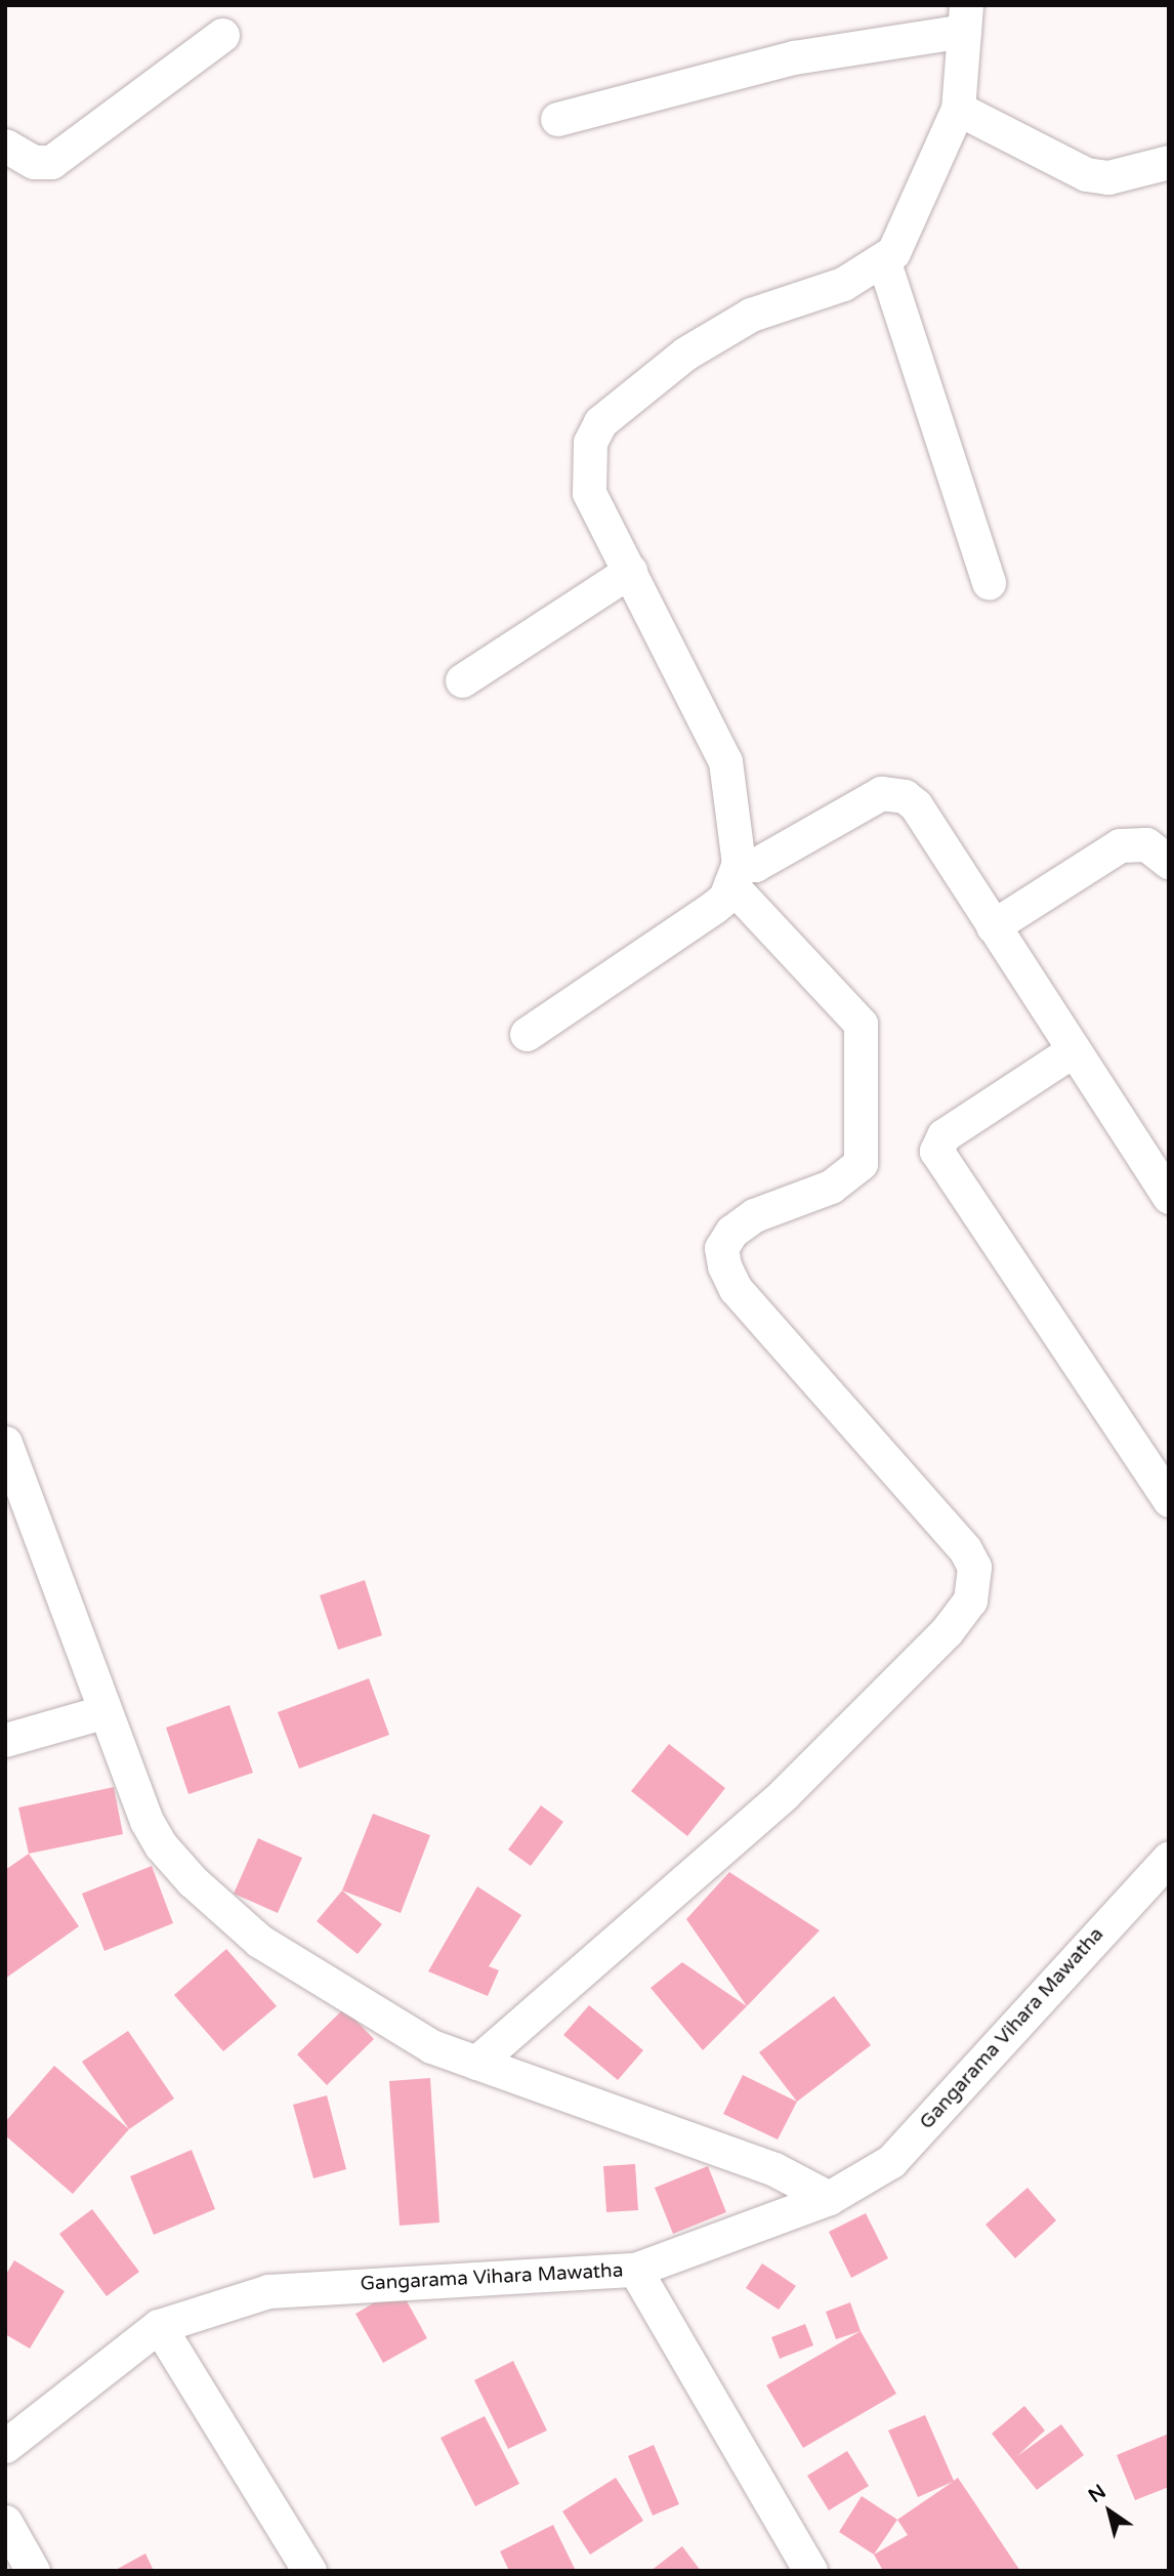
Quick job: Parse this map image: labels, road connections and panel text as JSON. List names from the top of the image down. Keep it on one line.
{"streets":{"street":["Gangarama Vihara Mawatha"]},"north":"top left"}
